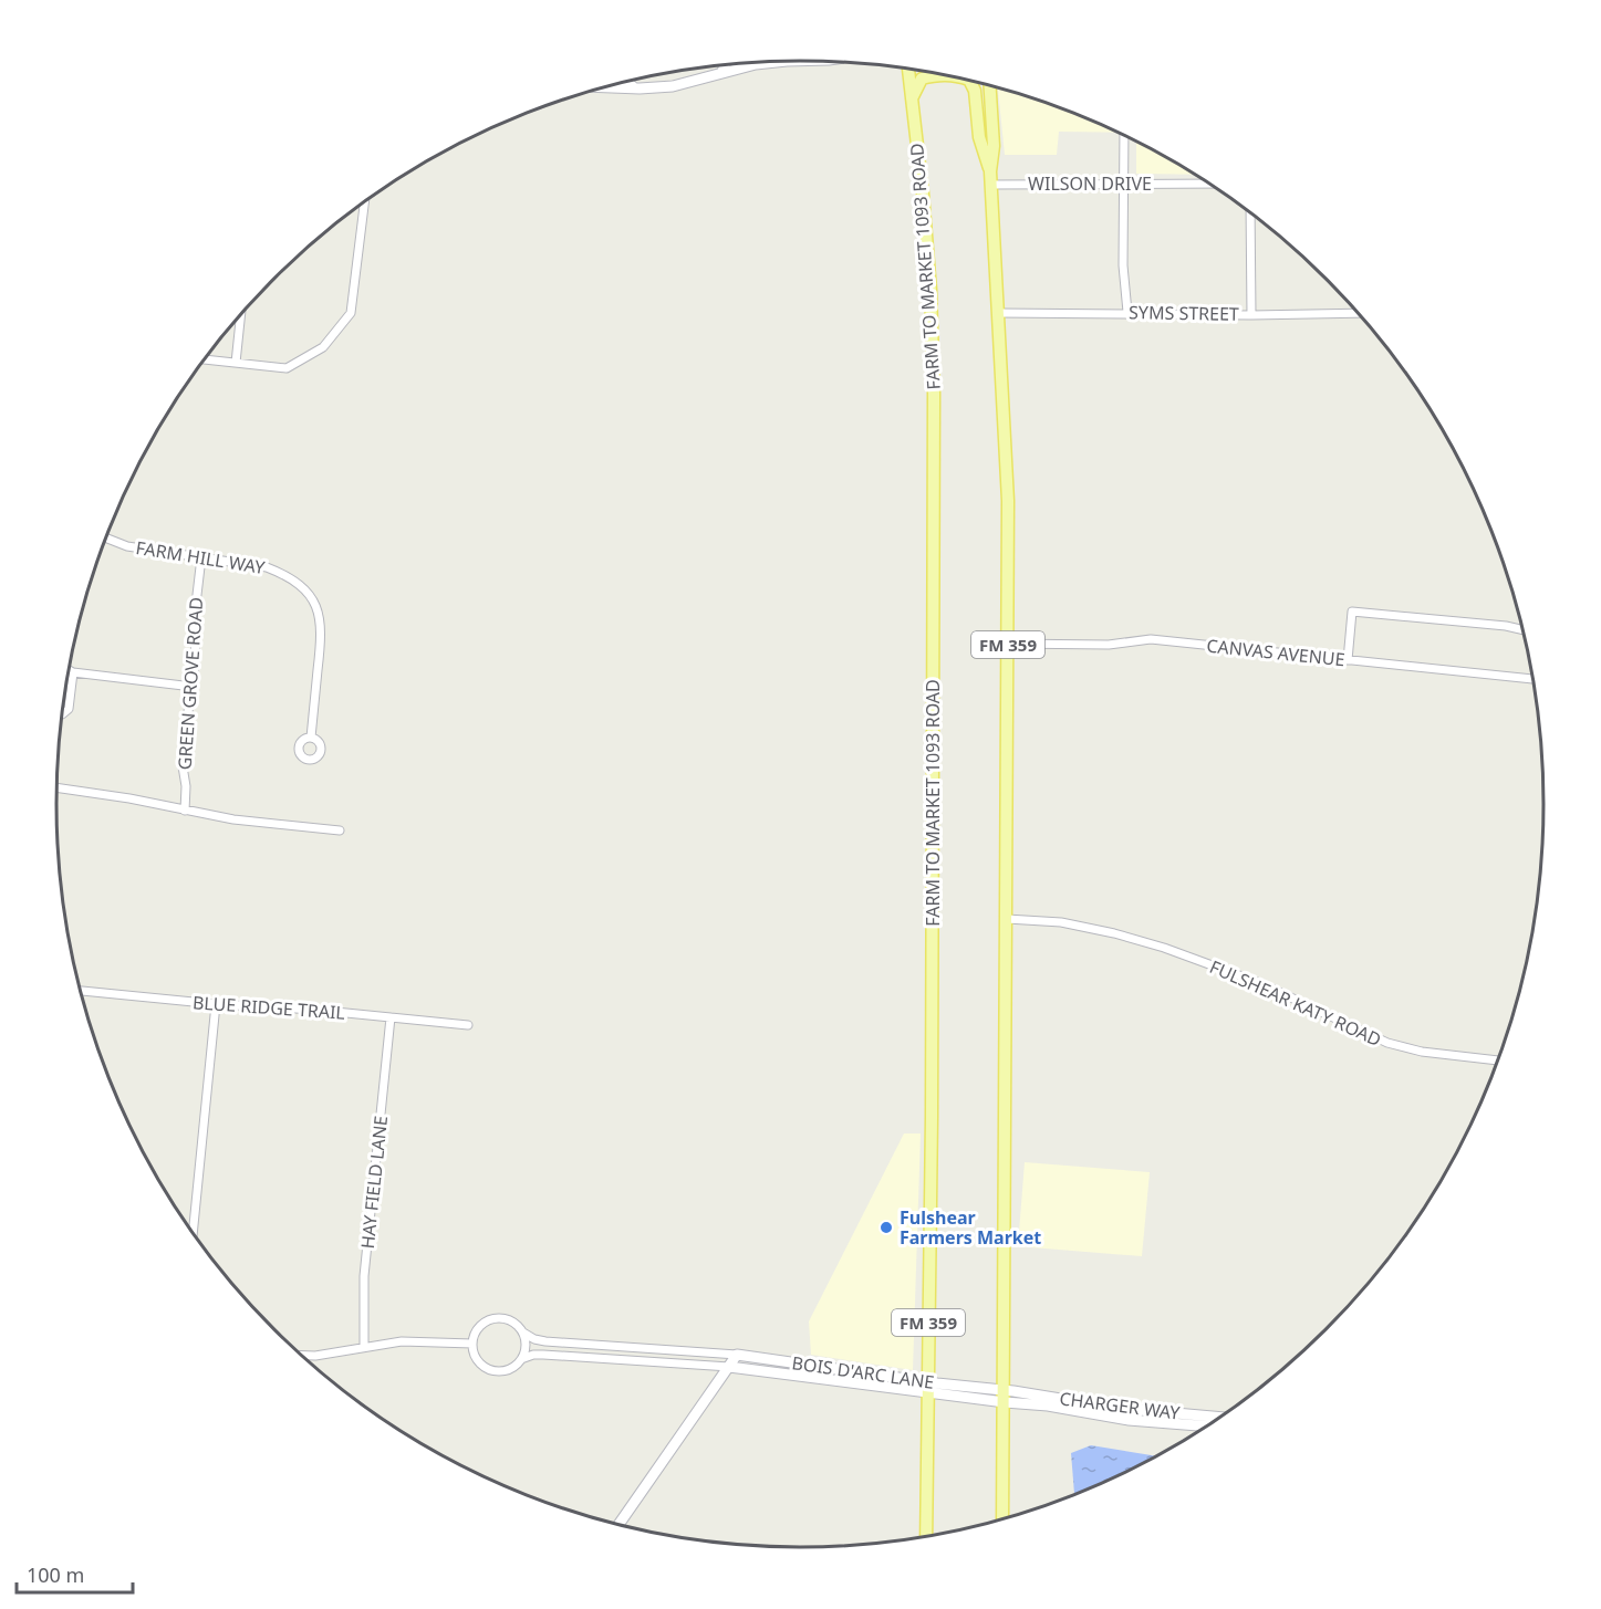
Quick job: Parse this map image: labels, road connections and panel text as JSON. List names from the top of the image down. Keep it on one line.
{"streets":{"main road":["FARM TO MARKET 1093 ROAD","FM 359"],"street":["WILSON DRIVE","SYMS STREET","FARM HILL WAY","CANVAS AVENUE","GREEN GROVE ROAD","FULSHEAR KATY ROAD","BLUE RIDGE TRAIL","HAY FIELD LANE","BOIS D'ARC LANE","CHARGER WAY"]},"crossings":[["WILSON DRIVE","FM 359"],["FARM TO MARKET 1093 ROAD","BOIS D'ARC LANE"],["SYMS STREET","FM 359"],["FARM HILL WAY","GREEN GROVE ROAD"],["FM 359","CANVAS AVENUE"],["FM 359","FULSHEAR KATY ROAD"],["FM 359","BOIS D'ARC LANE"],["FM 359","CHARGER WAY"],["BLUE RIDGE TRAIL","HAY FIELD LANE"],["BOIS D'ARC LANE","CHARGER WAY"]],"places":["Fulshear Farmers Market"],"scale_bar":"100 m"}
